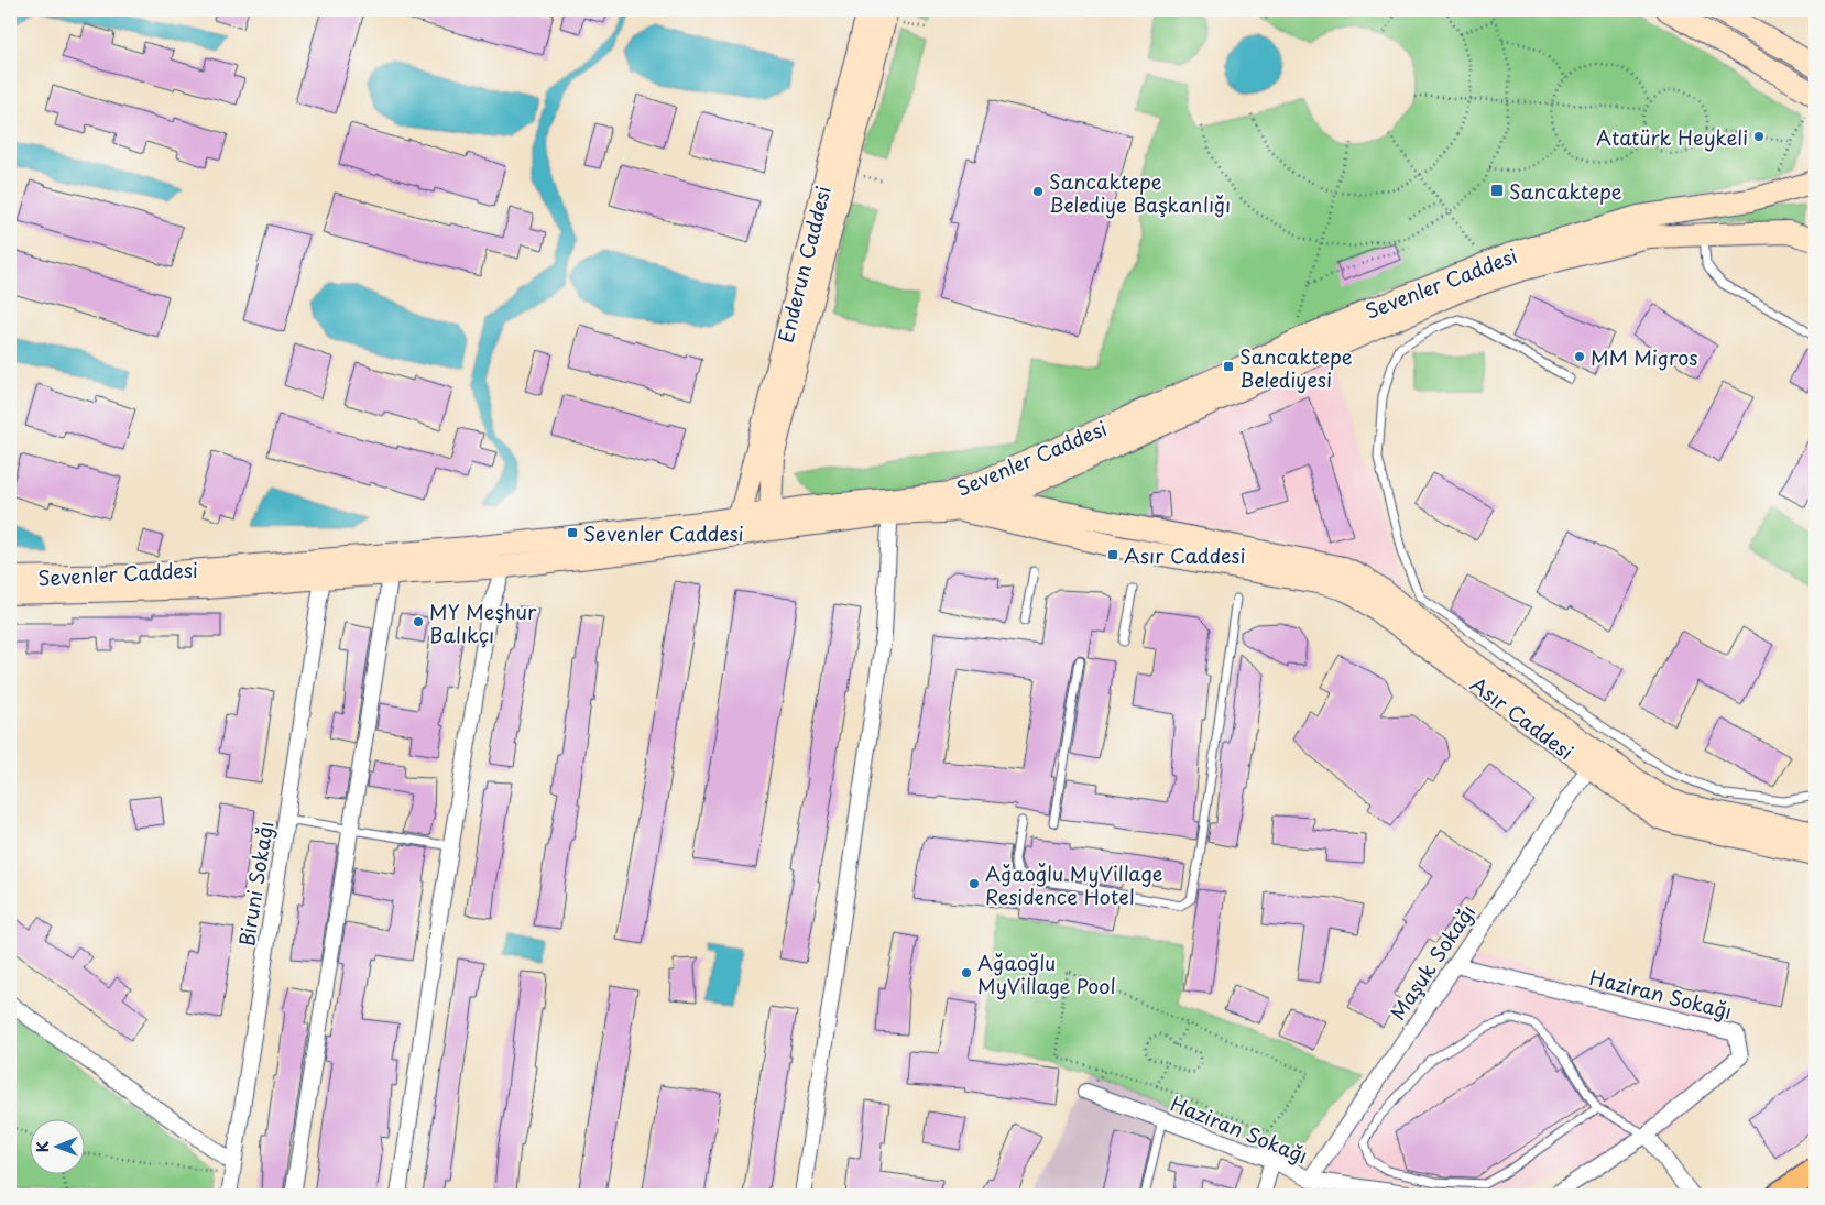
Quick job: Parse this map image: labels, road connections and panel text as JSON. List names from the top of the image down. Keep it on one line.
{"streets":{"main road":["Enderun Caddesi","Sevenler Caddesi","Asır Caddesi"],"street":["Biruni Sokağı","Maşuk Sokağı","Haziran Sokağı"]},"crossings":[["Enderun Caddesi","Sevenler Caddesi"],["Sevenler Caddesi","Asır Caddesi"],["Sevenler Caddesi","Biruni Sokağı"],["Asır Caddesi","Maşuk Sokağı"],["Maşuk Sokağı","Haziran Sokağı"]],"places":{"other":["Atatürk Heykeli","Sancaktepe Belediye Başkanlığı","MM Migros","MY Meşhur Balıkçı","Ağaoğlu MyVillage Residence Hotel","Ağaoğlu MyVillage Pool"],"transit":["Sancaktepe","Sancaktepe Belediyesi","Sevenler Caddesi","Asır Caddesi"]},"north":"left"}
